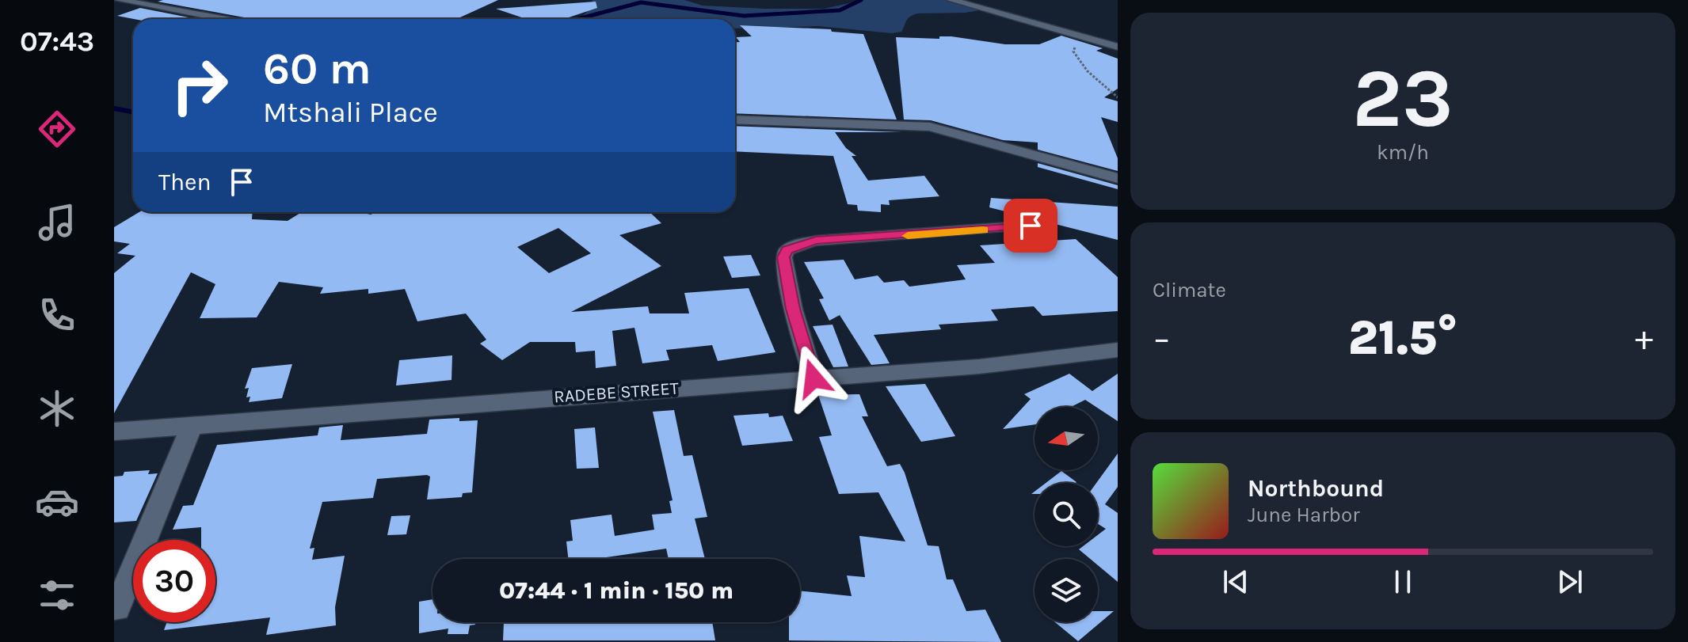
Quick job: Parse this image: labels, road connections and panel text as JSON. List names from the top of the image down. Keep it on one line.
{"streets":{"street":["RADEBE STREET"]},"north":"left","page":{"tabs":"07:43","tile":[["23","km/h"],"Climate"],"turn":["60 m","Mtshali Place"],"then":"Then","heat":["−","21.5°","+"],"song":["Northbound","June Harbor"],"limit":"30","trip":"07:44 · 1 min · 150 m"}}
